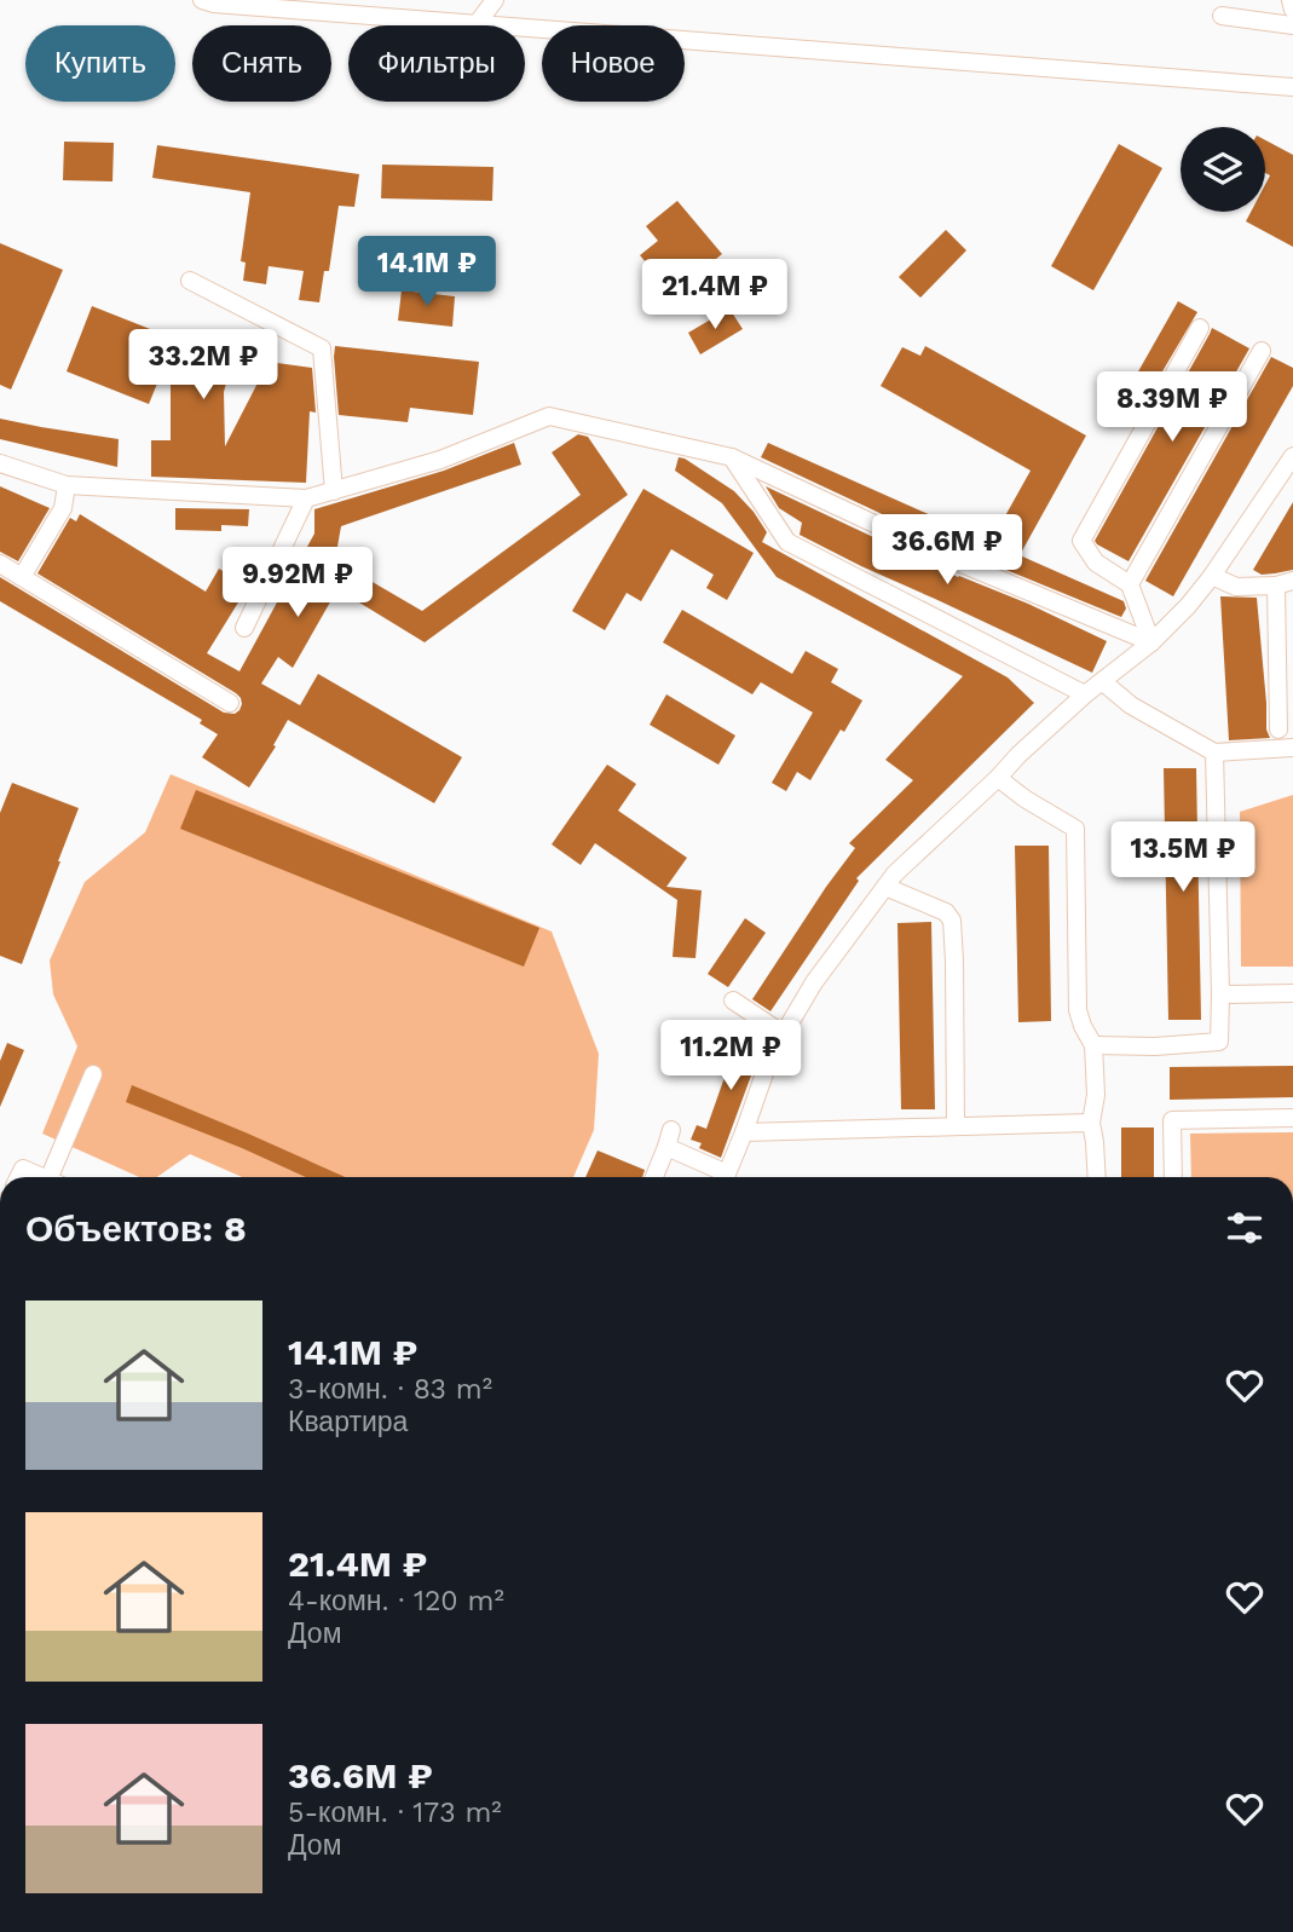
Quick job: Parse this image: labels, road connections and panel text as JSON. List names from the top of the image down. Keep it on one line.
{"page":{"chip":["Купить","Снять","Фильтры","Новое"],"price":["14.1M ₽","21.4M ₽","33.2M ₽","8.39M ₽","36.6M ₽","9.92M ₽","13.5M ₽","11.2M ₽"],"heading":"Объектов: 8","list":[{"name":"14.1M ₽","note":"3-комн. · 83 m² · Квартира"},{"name":"21.4M ₽","note":"4-комн. · 120 m² · Дом"},{"name":"36.6M ₽","note":"5-комн. · 173 m² · Дом"}]}}
